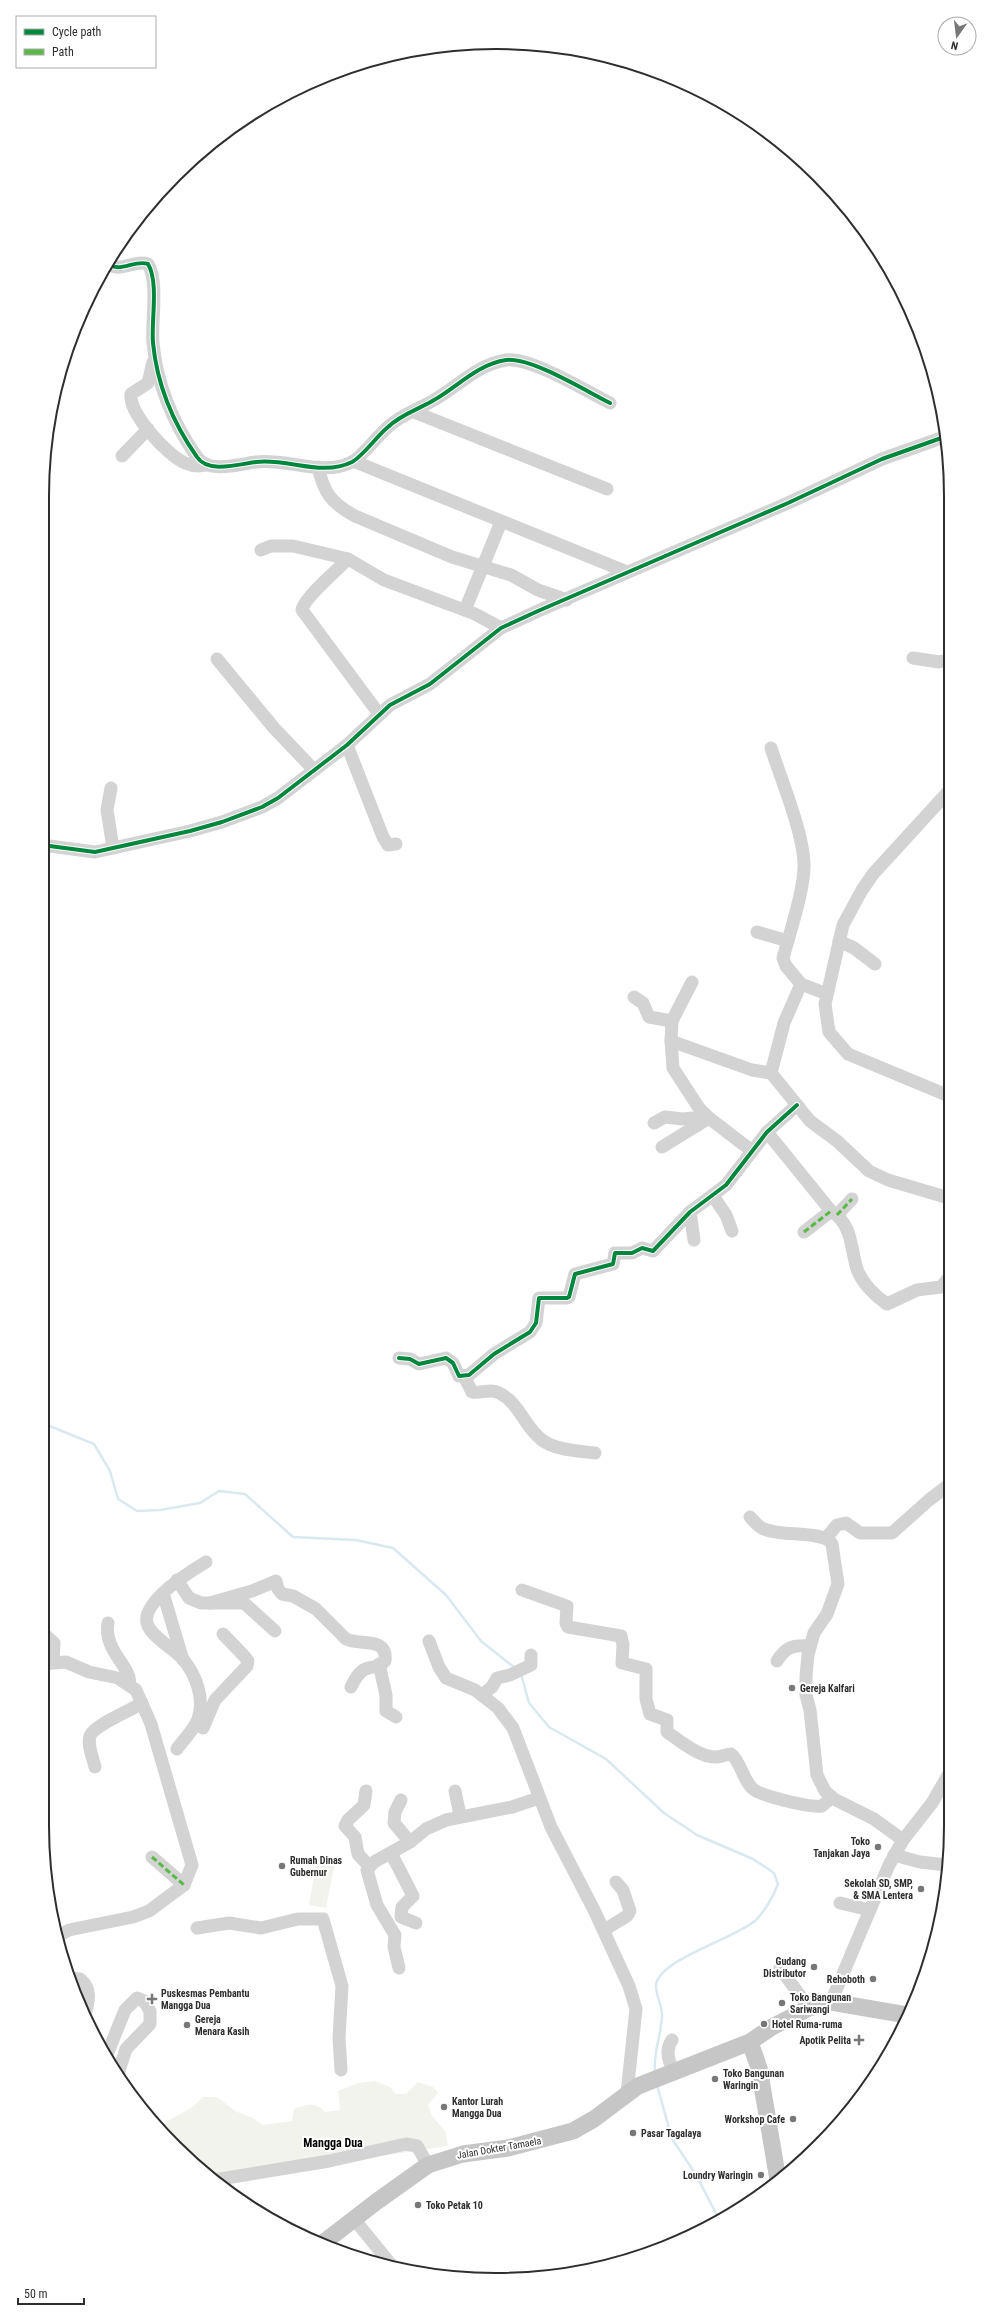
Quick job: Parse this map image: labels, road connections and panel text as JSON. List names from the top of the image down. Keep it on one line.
{"streets":{"main road":["Jalan Dokter Tamaela"]},"districts":["Mangga Dua"],"places":{"other":["Gereja Kalfari","Toko Tanjakan Jaya","Rumah Dinas Gubernur","Sekolah SD, SMP, & SMA Lentera","Gudang Distributor","Rehoboth","Toko Bangunan Sariwangi","Hotel Ruma-ruma","Gereja Menara Kasih","Toko Bangunan Waringin","Kantor Lurah Mangga Dua","Workshop Cafe","Pasar Tagalaya","Loundry Waringin","Toko Petak 10"],"health":["Puskesmas Pembantu Mangga Dua","Apotik Pelita"]},"legend":["Cycle path","Path"],"scale_bar":"50 m","north":"bottom"}
